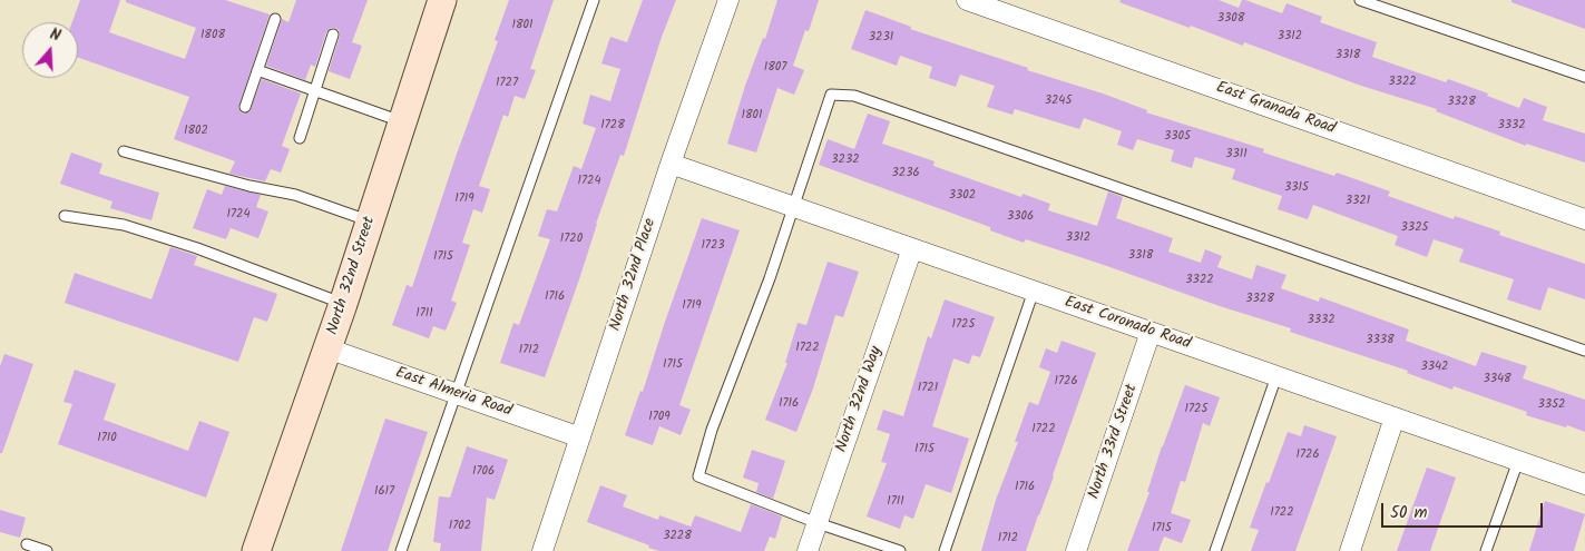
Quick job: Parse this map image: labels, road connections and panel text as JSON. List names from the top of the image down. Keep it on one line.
{"streets":{"main road":["North 32nd Street"],"street":["East Granada Road","North 32nd Place","East Coronado Road","East Almeria Road","North 32nd Way","North 33rd Street"]},"crossings":[["North 32nd Place","East Coronado Road"],["North 32nd Place","East Almeria Road"],["North 32nd Street","East Almeria Road"],["East Coronado Road","North 32nd Way"],["East Coronado Road","North 33rd Street"]],"house_numbers":["3308","1801","1808","3312","3231","3318","1807","3322","1727","3245","3328","1801","1728","3332","1802","3305","3311","3232","3236","1724","3315","3302","1719","3321","1724","3306","3325","3312","1720","1723","3318","1715","3322","1716","3328","1719","1711","3332","1725","3338","1722","1712","1715","3342","3348","1726","1721","1716","3352","1725","1709","1722","1710","1715","1726","1706","1716","1617","1711","1722","1702","1715","3228","1712"],"scale_bar":"50 m","north":"top"}
